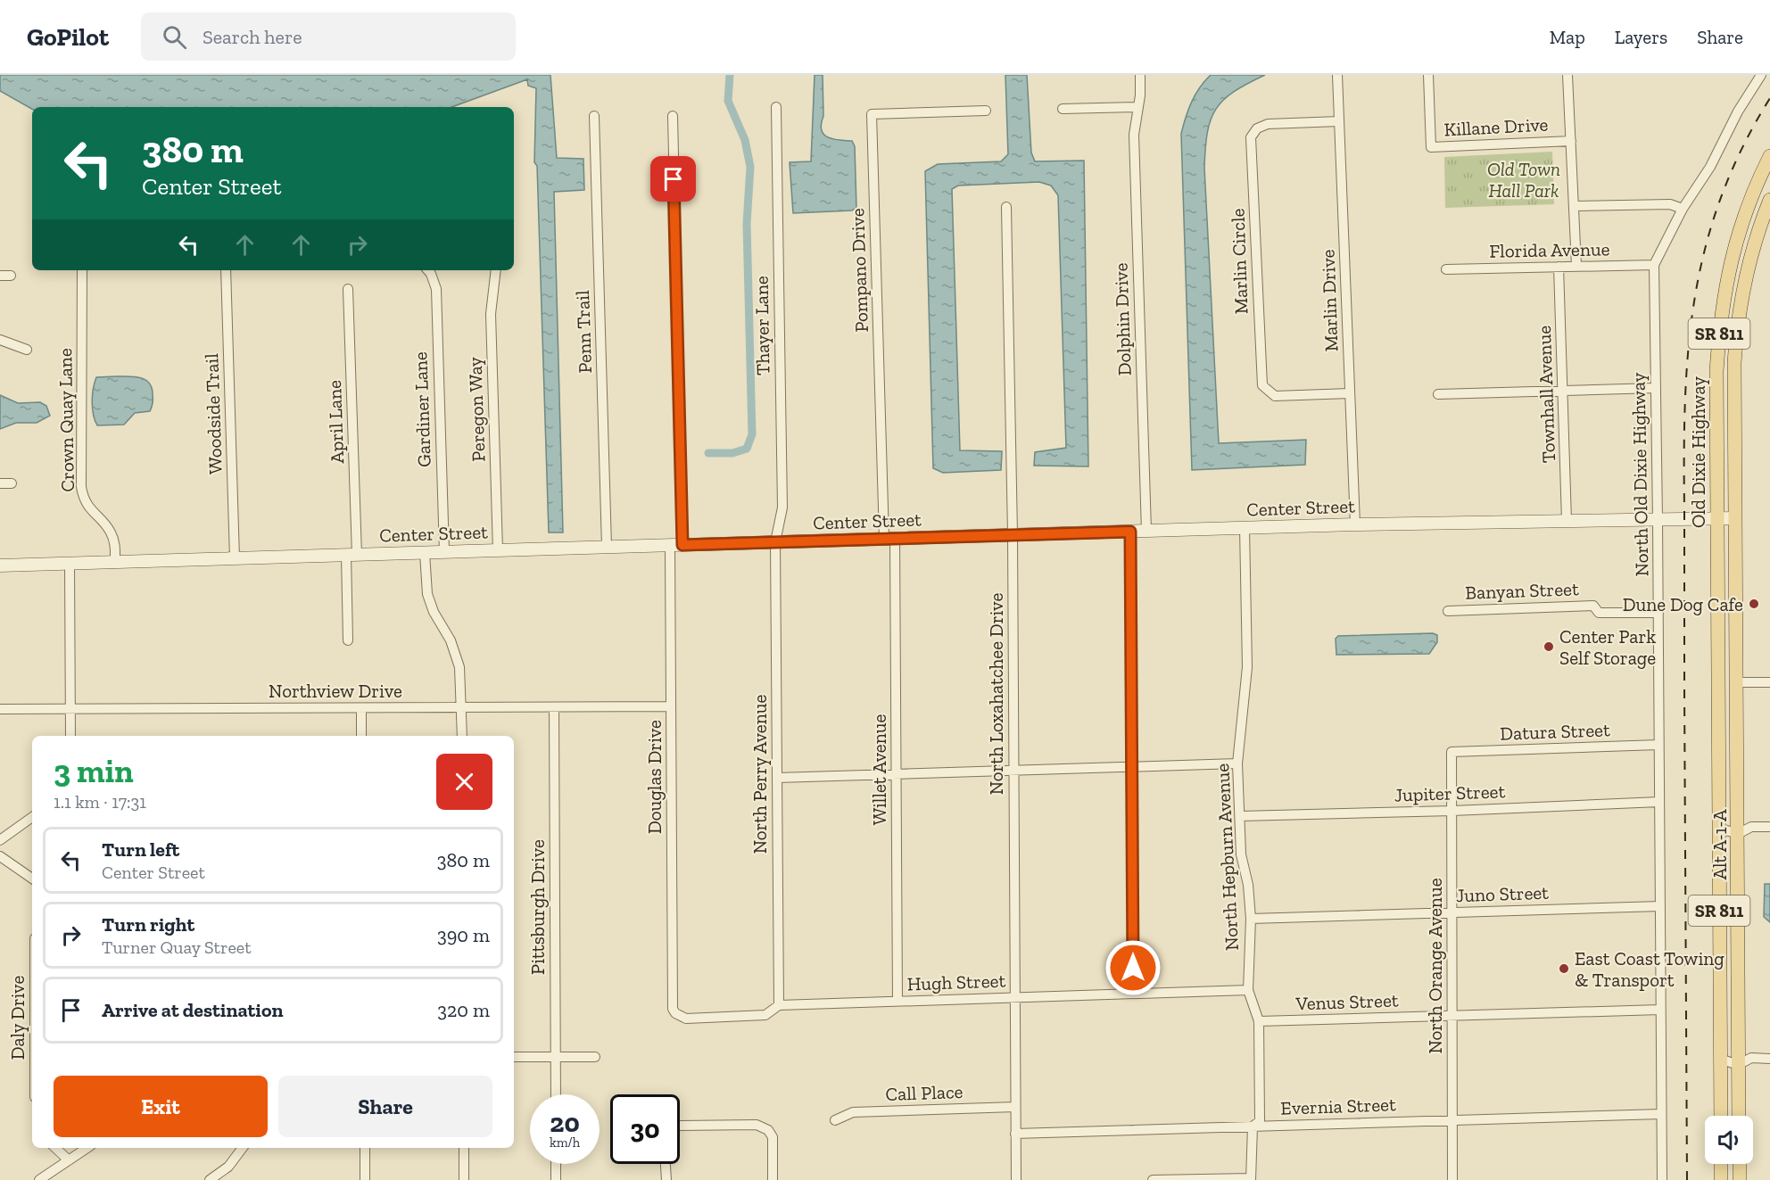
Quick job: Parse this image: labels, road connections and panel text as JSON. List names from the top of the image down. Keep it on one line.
{"streets":{"main road":["SR 811","Old Dixie Highway","Alt A-1-A"],"street":["Killane Drive","Florida Avenue","Marlin Circle","Pompano Drive","Marlin Drive","Dolphin Drive","Thayer Lane","Penn Trail","Townhall Avenue","Gardiner Lane","Peregon Way","Woodside Trail","Crown Quay Lane","April Lane","North Old Dixie Highway","Center Street","Banyan Street","Northview Drive","North Loxahatchee Drive","Datura Street","Willet Avenue","North Perry Avenue","Douglas Drive","Jupiter Street","North Hepburn Avenue","Juno Street","Pittsburgh Drive","North Orange Avenue","Hugh Street","Venus Street","Call Place","Evernia Street"]},"crossings":[["Florida Avenue","Townhall Avenue"],["Florida Avenue","North Old Dixie Highway"],["Marlin Circle","Marlin Drive"],["Pompano Drive","Center Street"],["Pompano Drive","Willet Avenue"],["Marlin Drive","Center Street"],["Dolphin Drive","Center Street"],["Thayer Lane","Center Street"],["Thayer Lane","North Perry Avenue"],["Penn Trail","Center Street"],["Townhall Avenue","Center Street"],["Gardiner Lane","Center Street"],["Peregon Way","Center Street"],["Woodside Trail","Center Street"],["Crown Quay Lane","Center Street"],["April Lane","Center Street"],["Old Dixie Highway","Center Street"],["Old Dixie Highway","Alt A-1-A"],["North Old Dixie Highway","Center Street"],["North Old Dixie Highway","Banyan Street"],["North Old Dixie Highway","Datura Street"],["North Old Dixie Highway","Jupiter Street"],["North Old Dixie Highway","Juno Street"],["North Old Dixie Highway","Venus Street"],["North Old Dixie Highway","Evernia Street"],["Center Street","North Loxahatchee Drive"],["Center Street","Willet Avenue"],["Center Street","North Perry Avenue"],["Center Street","Douglas Drive"],["Center Street","North Hepburn Avenue"],["Northview Drive","Douglas Drive"],["Northview Drive","Pittsburgh Drive"],["North Loxahatchee Drive","Hugh Street"],["North Loxahatchee Drive","Call Place"],["North Loxahatchee Drive","Evernia Street"],["Datura Street","North Orange Avenue"],["Willet Avenue","Hugh Street"],["North Perry Avenue","Hugh Street"],["Douglas Drive","Hugh Street"],["Jupiter Street","North Hepburn Avenue"],["Jupiter Street","North Orange Avenue"],["North Hepburn Avenue","Juno Street"],["North Hepburn Avenue","Hugh Street"],["North Hepburn Avenue","Venus Street"],["North Hepburn Avenue","Evernia Street"],["Juno Street","North Orange Avenue"],["North Orange Avenue","Venus Street"],["North Orange Avenue","Evernia Street"]],"parks":["Old Town Hall Park"],"places":["Dune Dog Cafe","Center Park Self Storage","East Coast Towing & Transport"],"page":{"header":"GoPilot","search":"Search here","nav":["Map","Layers","Share"],"turn":["380 m","Center Street"],"heading":["3 min","1.1 km · 17:31"],"list":[{"name":"Turn left","note":"Center Street","value":"380 m"},{"name":"Turn right","note":"Turner Quay Street","value":"390 m"},{"name":"Arrive at destination","value":"320 m"}],"buttons":["Exit","Share"],"speed":"20 km/h","limit":"30"}}
